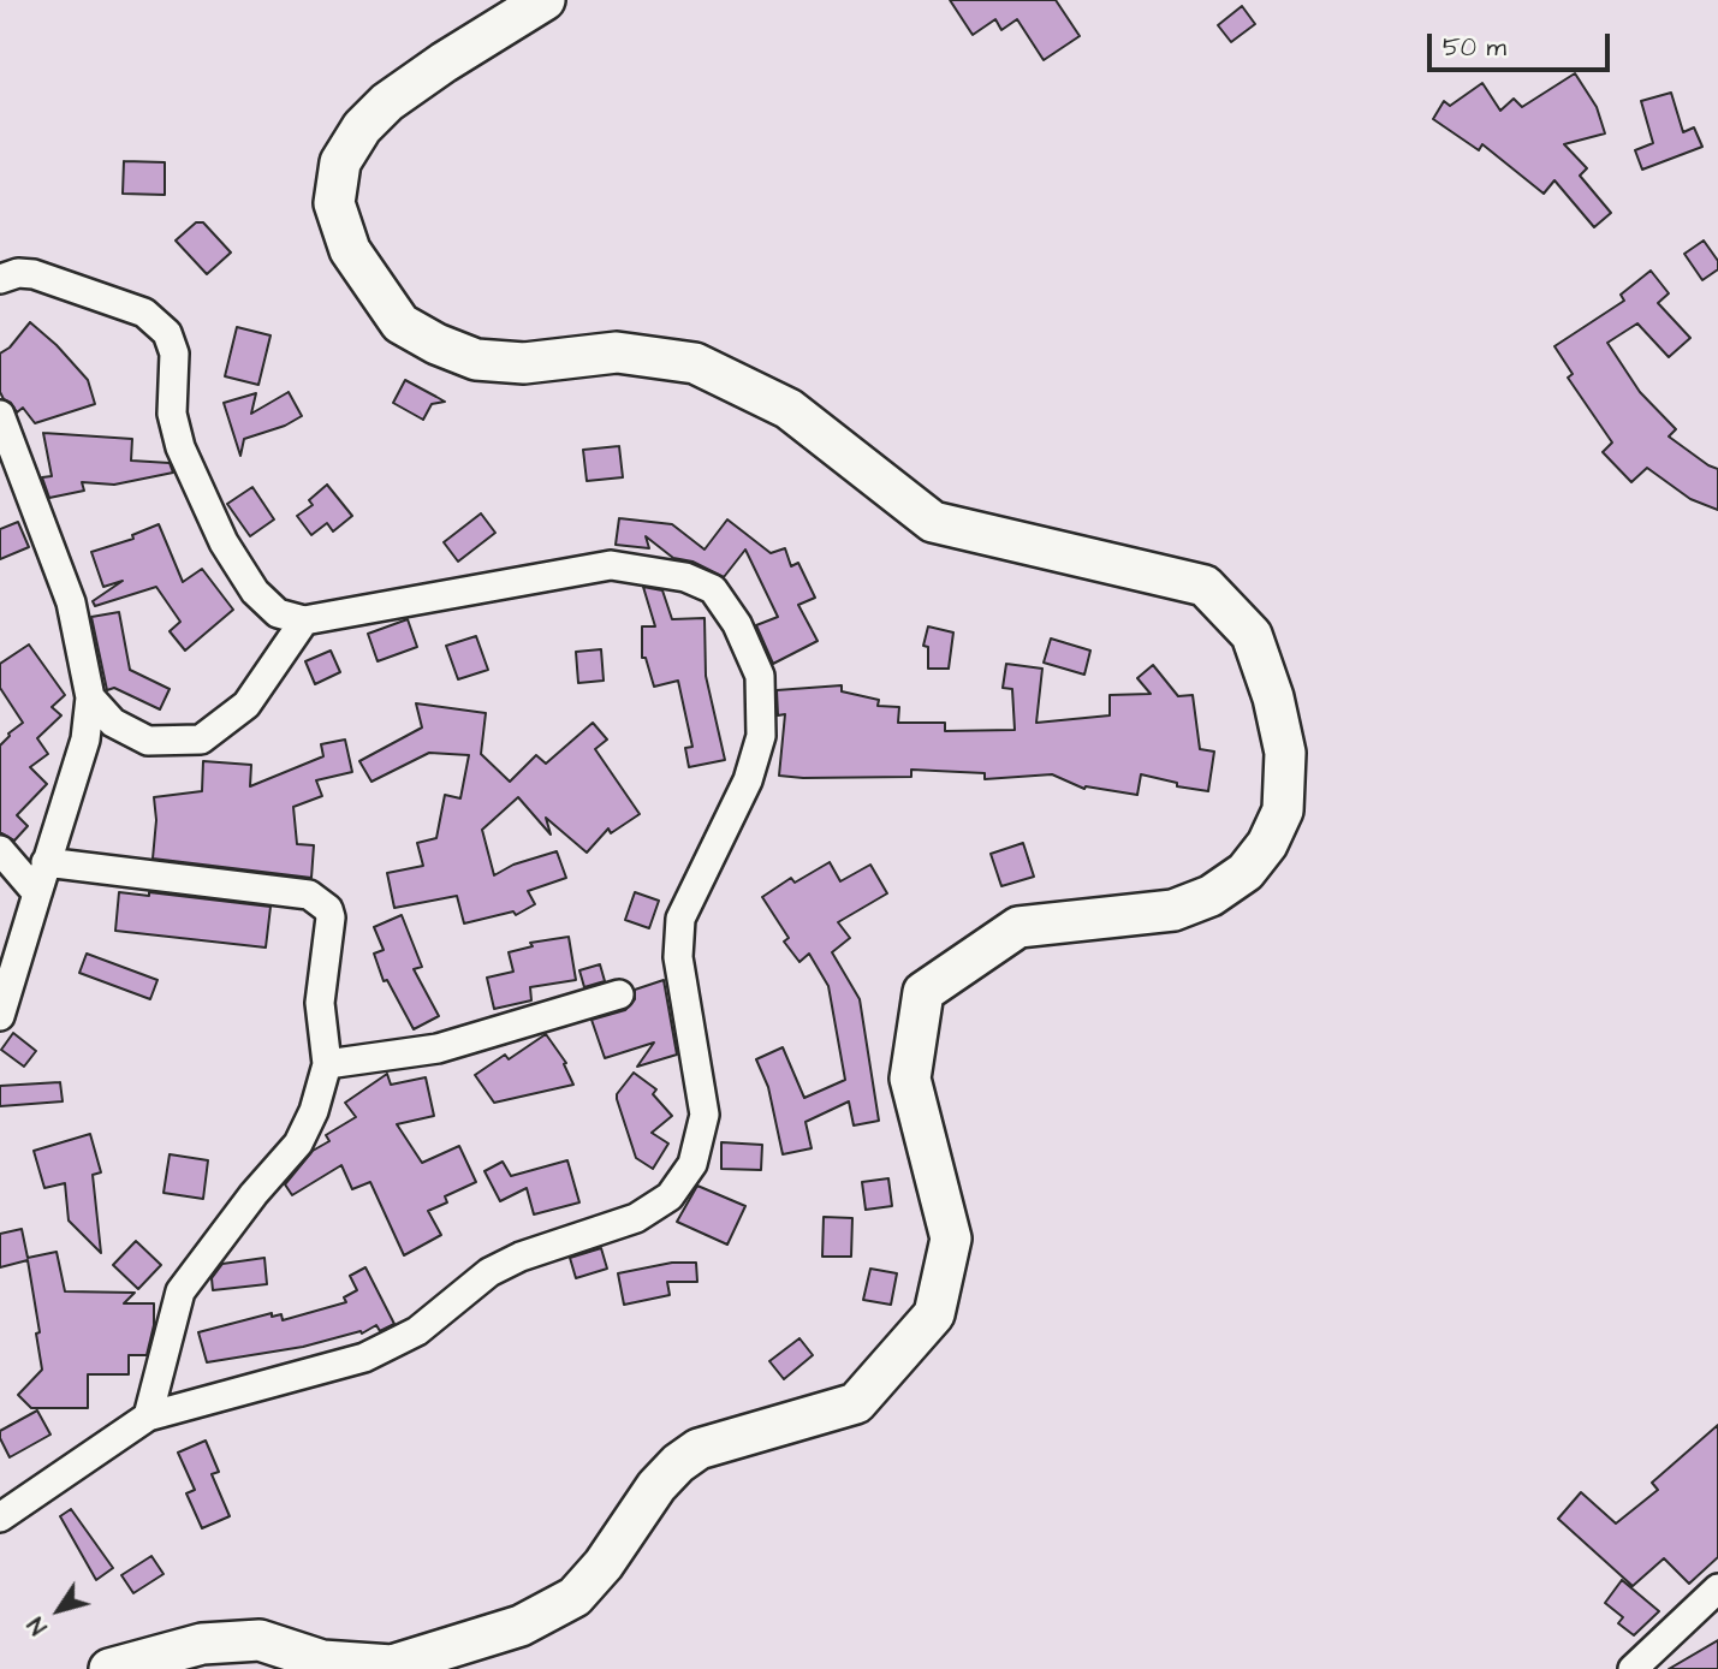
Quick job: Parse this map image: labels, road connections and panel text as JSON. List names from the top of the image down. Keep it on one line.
{"scale_bar":"50 m","north":"bottom left"}
